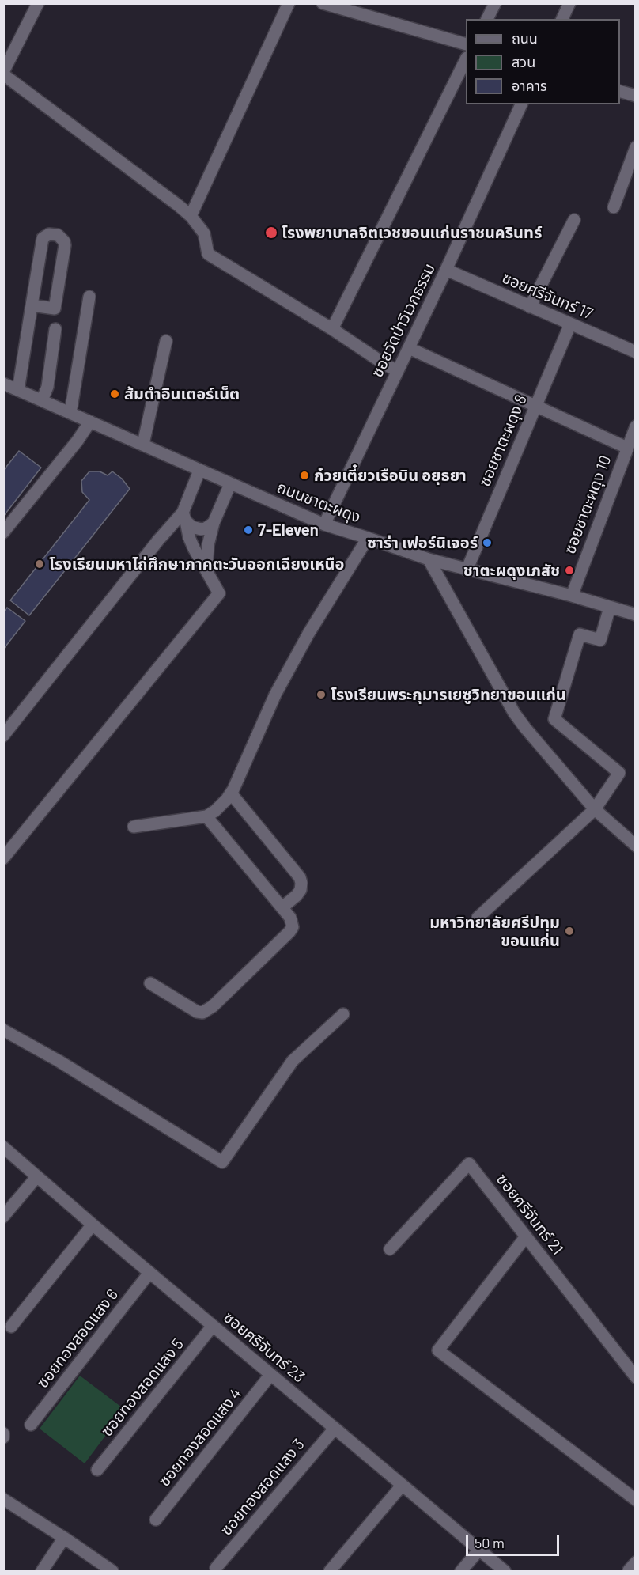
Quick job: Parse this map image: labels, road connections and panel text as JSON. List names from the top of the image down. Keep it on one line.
{"streets":{"street":["ซอยศรีจันทร์ 17","ซอยวัดป่าวิเวกธรรม","ซอยชาตะผดุง 8","ถนนชาตะผดุง","ซอยชาตะผดุง 10","ซอยศรีจันทร์ 21","ซอยทองสอดแสง 6","ซอยศรีจันทร์ 23","ซอยทองสอดแสง 5","ซอยทองสอดแสง 4","ซอยทองสอดแสง 3"]},"crossings":[["ซอยศรีจันทร์ 17","ซอยวัดป่าวิเวกธรรม"],["ซอยศรีจันทร์ 17","ซอยชาตะผดุง 8"],["ซอยวัดป่าวิเวกธรรม","ถนนชาตะผดุง"],["ซอยชาตะผดุง 8","ถนนชาตะผดุง"],["ถนนชาตะผดุง","ซอยชาตะผดุง 10"],["ซอยทองสอดแสง 6","ซอยศรีจันทร์ 23"],["ซอยศรีจันทร์ 23","ซอยทองสอดแสง 5"],["ซอยศรีจันทร์ 23","ซอยทองสอดแสง 4"],["ซอยศรีจันทร์ 23","ซอยทองสอดแสง 3"]],"places":["โรงพยาบาลจิตเวชขอนแก่นราชนครินทร์","ส้มตำอินเตอร์เน็ต","ก๋วยเตี๋ยวเรือบิน อยุธยา","7-Eleven","ซาร่า เฟอร์นิเจอร์","โรงเรียนมหาไถ่ศึกษาภาคตะวันออกเฉียงเหนือ","ชาตะผดุงเภสัช","โรงเรียนพระกุมารเยซูวิทยาขอนแก่น","มหาวิทยาลัยศรีปทุม ขอนแก่น"],"legend":["ถนน","สวน","อาคาร"],"scale_bar":"50 m"}
